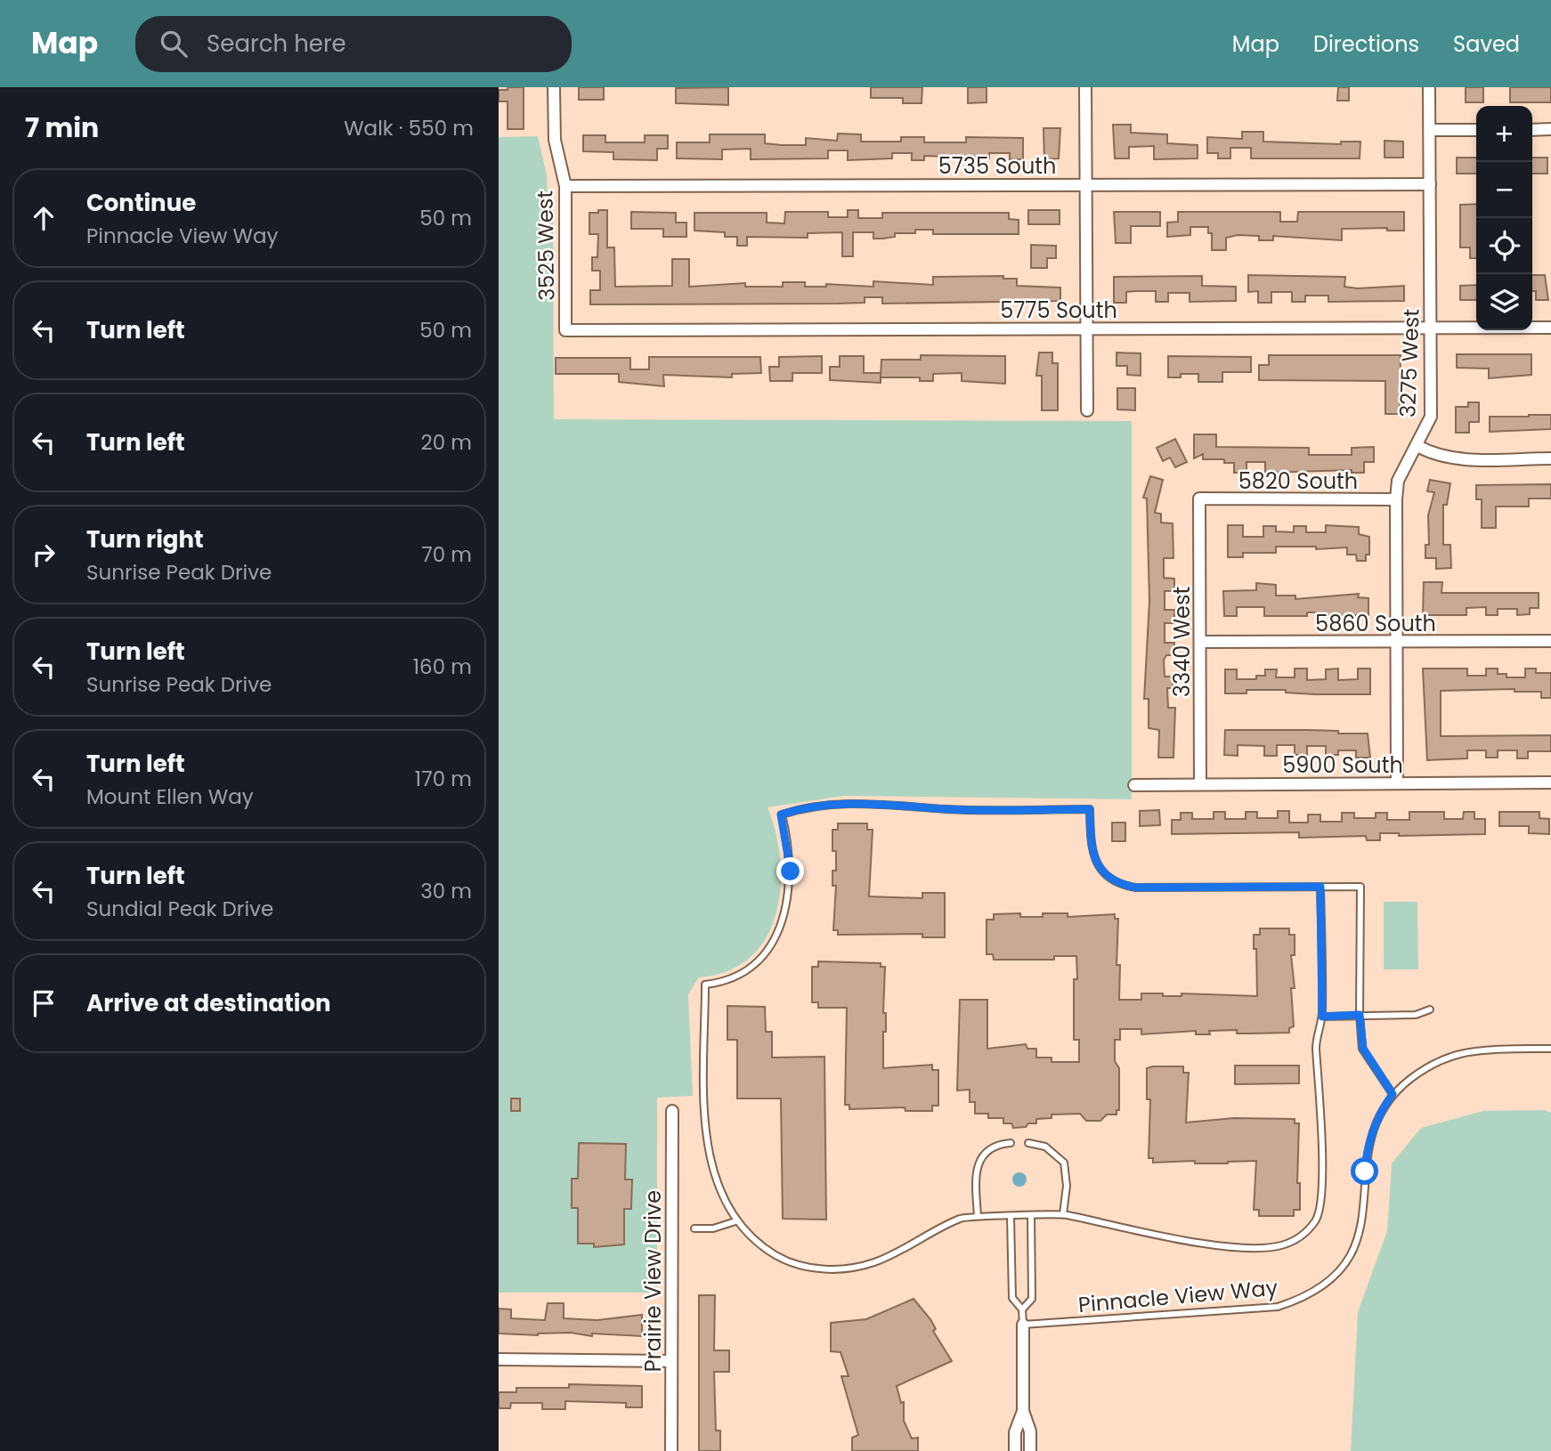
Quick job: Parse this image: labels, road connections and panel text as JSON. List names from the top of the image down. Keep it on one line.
{"streets":{"street":["5735 South","3525 West","5775 South","3275 West","5820 South","5860 South","3340 West","5900 South","Prairie View Drive"],"lane":["Pinnacle View Way"]},"crossings":[["5735 South","3525 West"],["5735 South","3275 West"],["3525 West","5775 South"],["5775 South","3275 West"],["3275 West","5820 South"],["3275 West","5860 South"],["3275 West","5900 South"],["5820 South","3340 West"],["5860 South","3340 West"],["3340 West","5900 South"]],"page":{"header":"Map","search":"Search here","nav":["Map","Directions","Saved"],"heading":["7 min","Walk · 550 m"],"map_buttons":["+","−"],"list":[["Continue","Pinnacle View Way","50 m"],["Turn left","50 m"],["Turn left","20 m"],["Turn right","Sunrise Peak Drive","70 m"],["Turn left","Sunrise Peak Drive","160 m"],["Turn left","Mount Ellen Way","170 m"],["Turn left","Sundial Peak Drive","30 m"],"Arrive at destination"]}}
